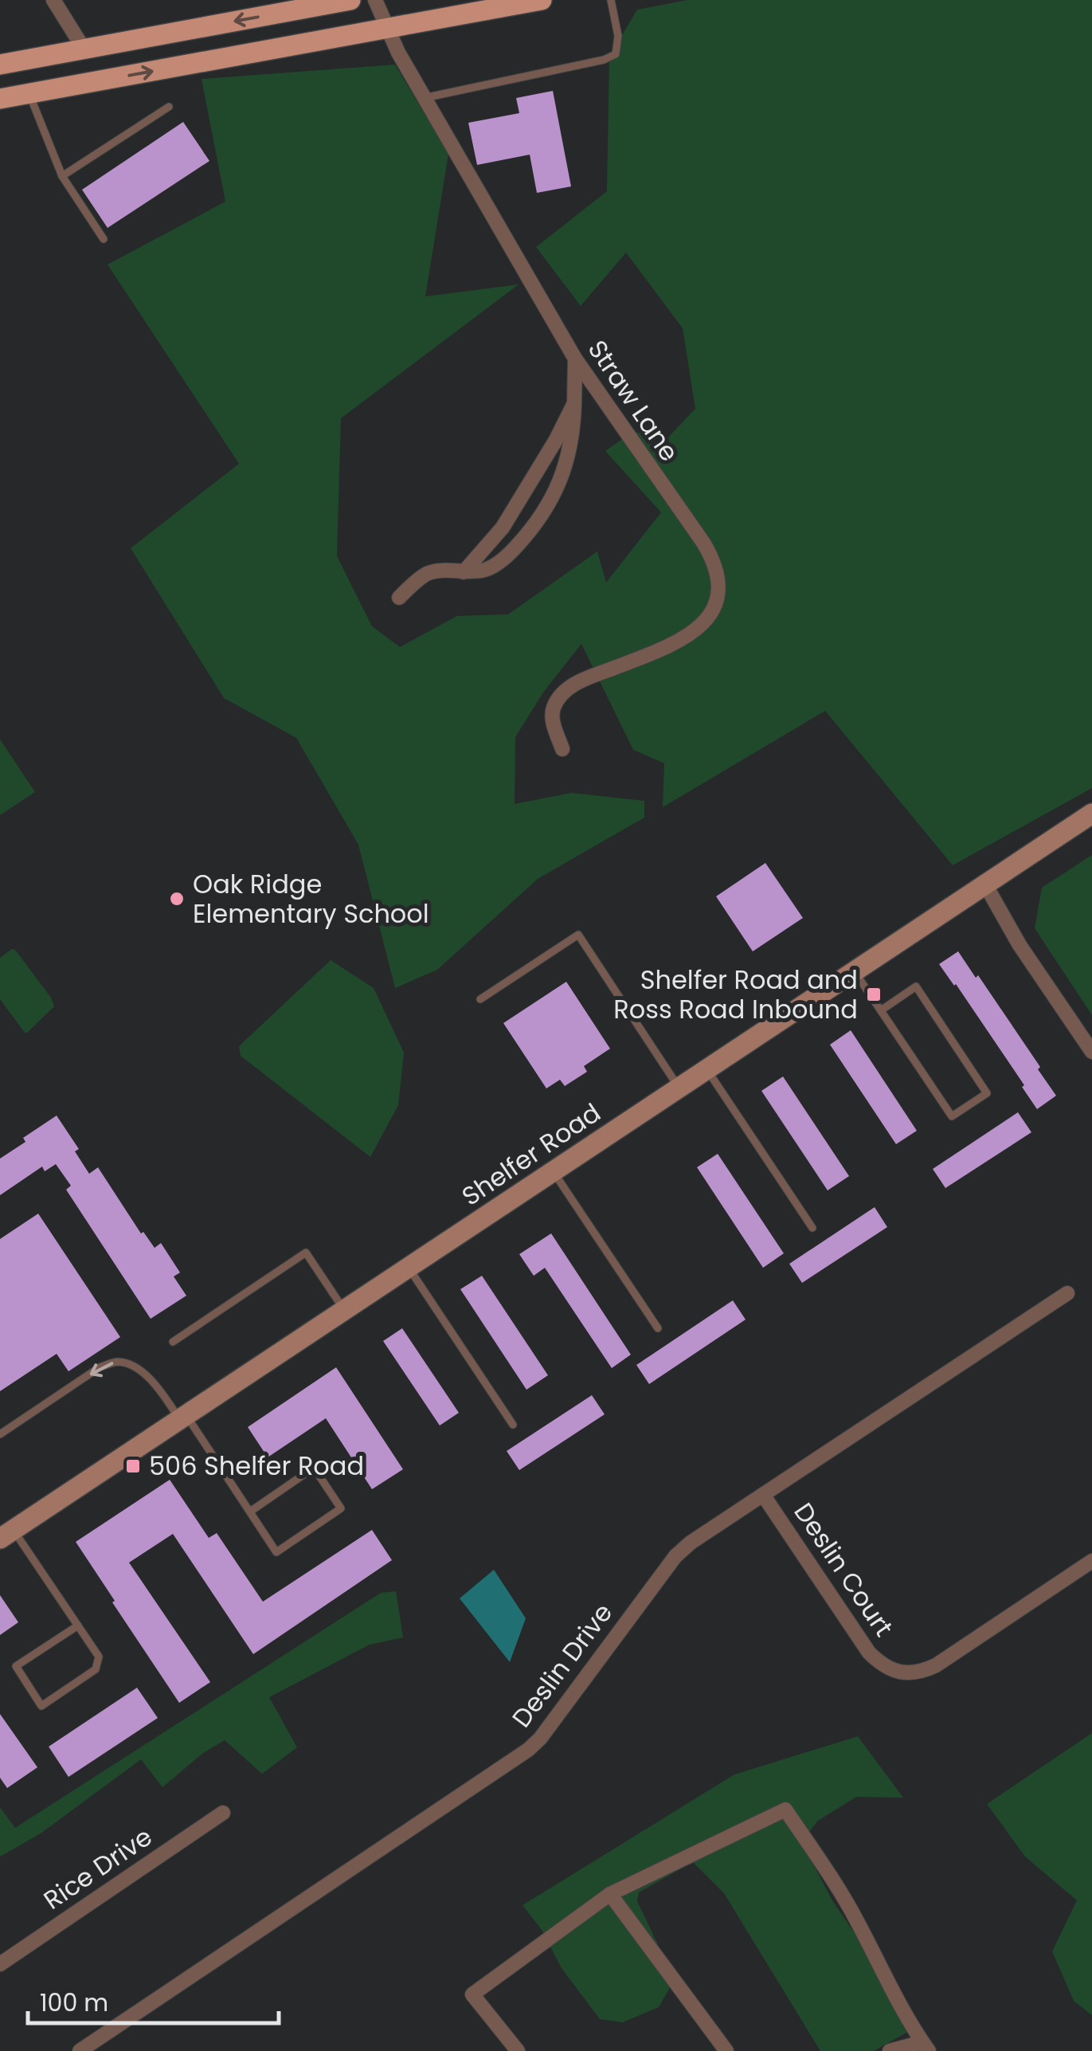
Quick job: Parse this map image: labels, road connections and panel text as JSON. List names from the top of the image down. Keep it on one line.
{"streets":{"street":["Straw Lane","Shelfer Road","Deslin Court","Deslin Drive","Rice Drive"]},"crossings":[["Deslin Court","Deslin Drive"]],"places":{"other":["Oak Ridge Elementary School"],"transit":["Shelfer Road and Ross Road Inbound","506 Shelfer Road"]},"scale_bar":"100 m"}
